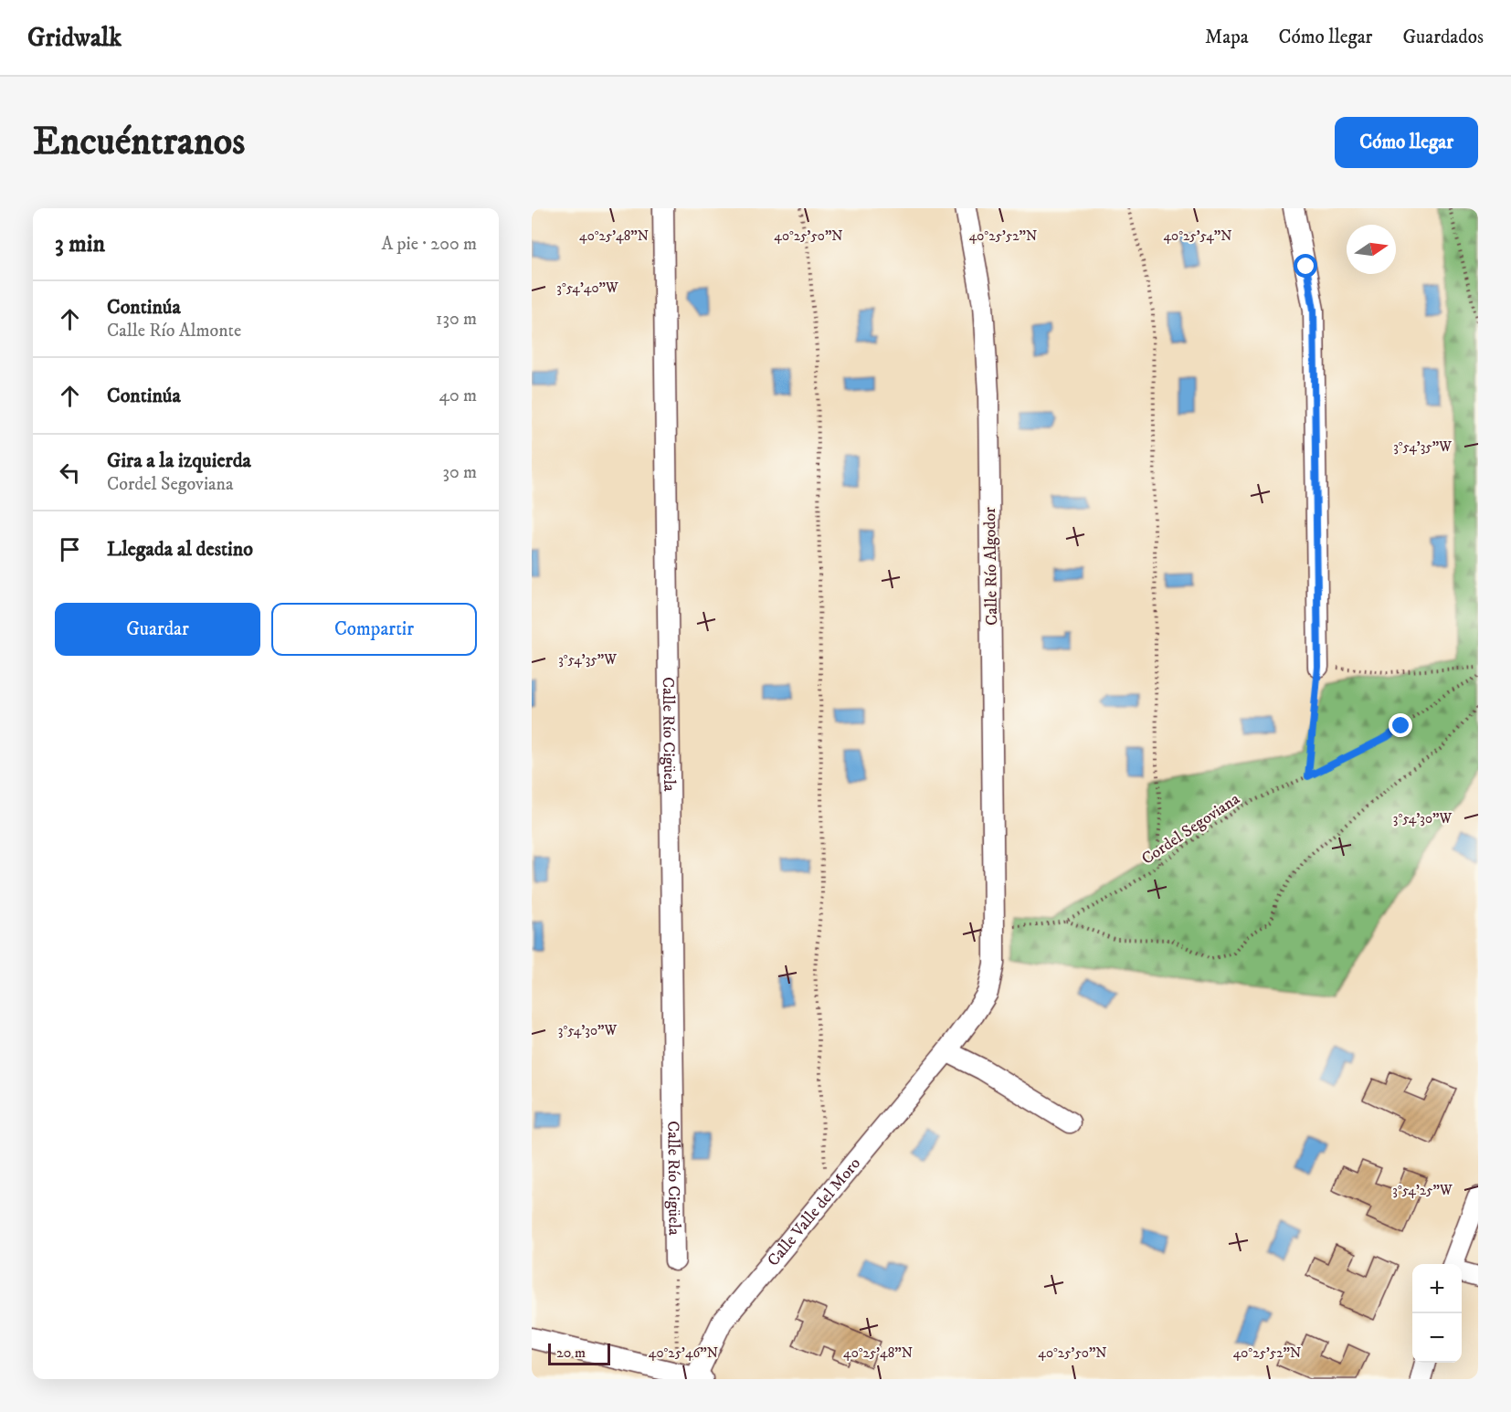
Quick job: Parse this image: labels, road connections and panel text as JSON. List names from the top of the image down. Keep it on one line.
{"streets":{"street":["Calle Río Algodor","Calle Río Cigüela","Calle Valle del Moro"],"path":["Cordel Segoviana"]},"crossings":[["Calle Río Algodor","Cordel Segoviana"],["Calle Río Algodor","Calle Valle del Moro"],["Cordel Segoviana","Calle Valle del Moro"]],"scale_bar":"20 m","north":"right","page":{"header":"Gridwalk","nav":["Mapa","Cómo llegar","Guardados"],"buttons":["Cómo llegar",["Guardar","Compartir"]],"title":"Encuéntranos","heading":["3 min","A pie · 200 m"],"list":[["Continúa","Calle Río Almonte","130 m"],["Continúa","40 m"],["Gira a la izquierda","Cordel Segoviana","30 m"],"Llegada al destino"],"map_buttons":["+","−"],"scale":"20 m"},"coordinates":["40°25'48\"N","40°25'50\"N","40°25'52\"N","40°25'54\"N","3°54'40\"W","3°54'35\"W","3°54'30\"W","3°54'25\"W","40°25'46\"N"]}
